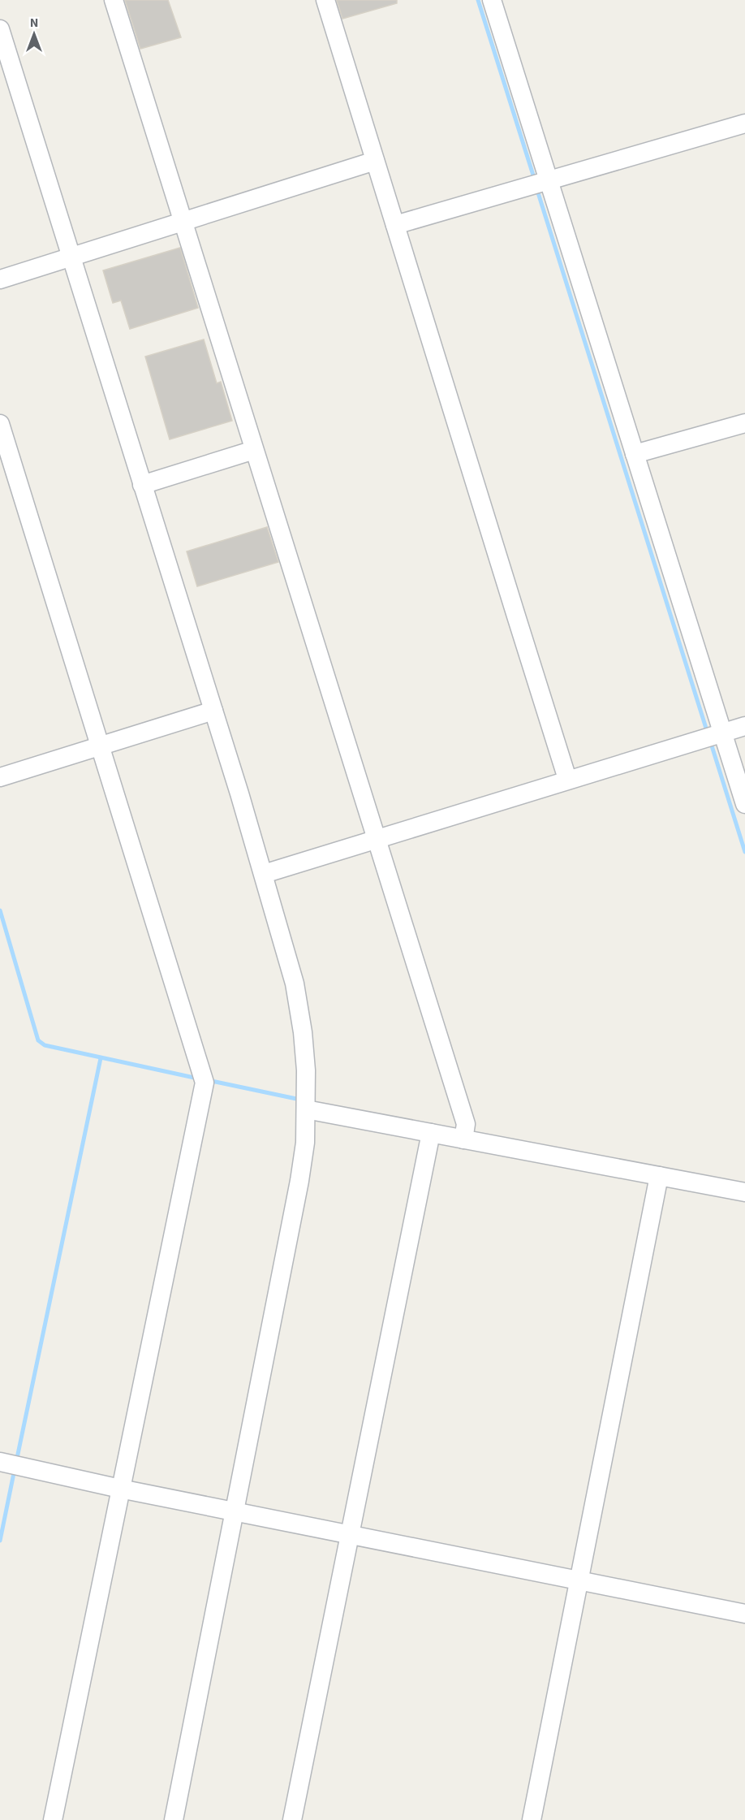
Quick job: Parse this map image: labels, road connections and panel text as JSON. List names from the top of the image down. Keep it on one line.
{"north":"top"}
